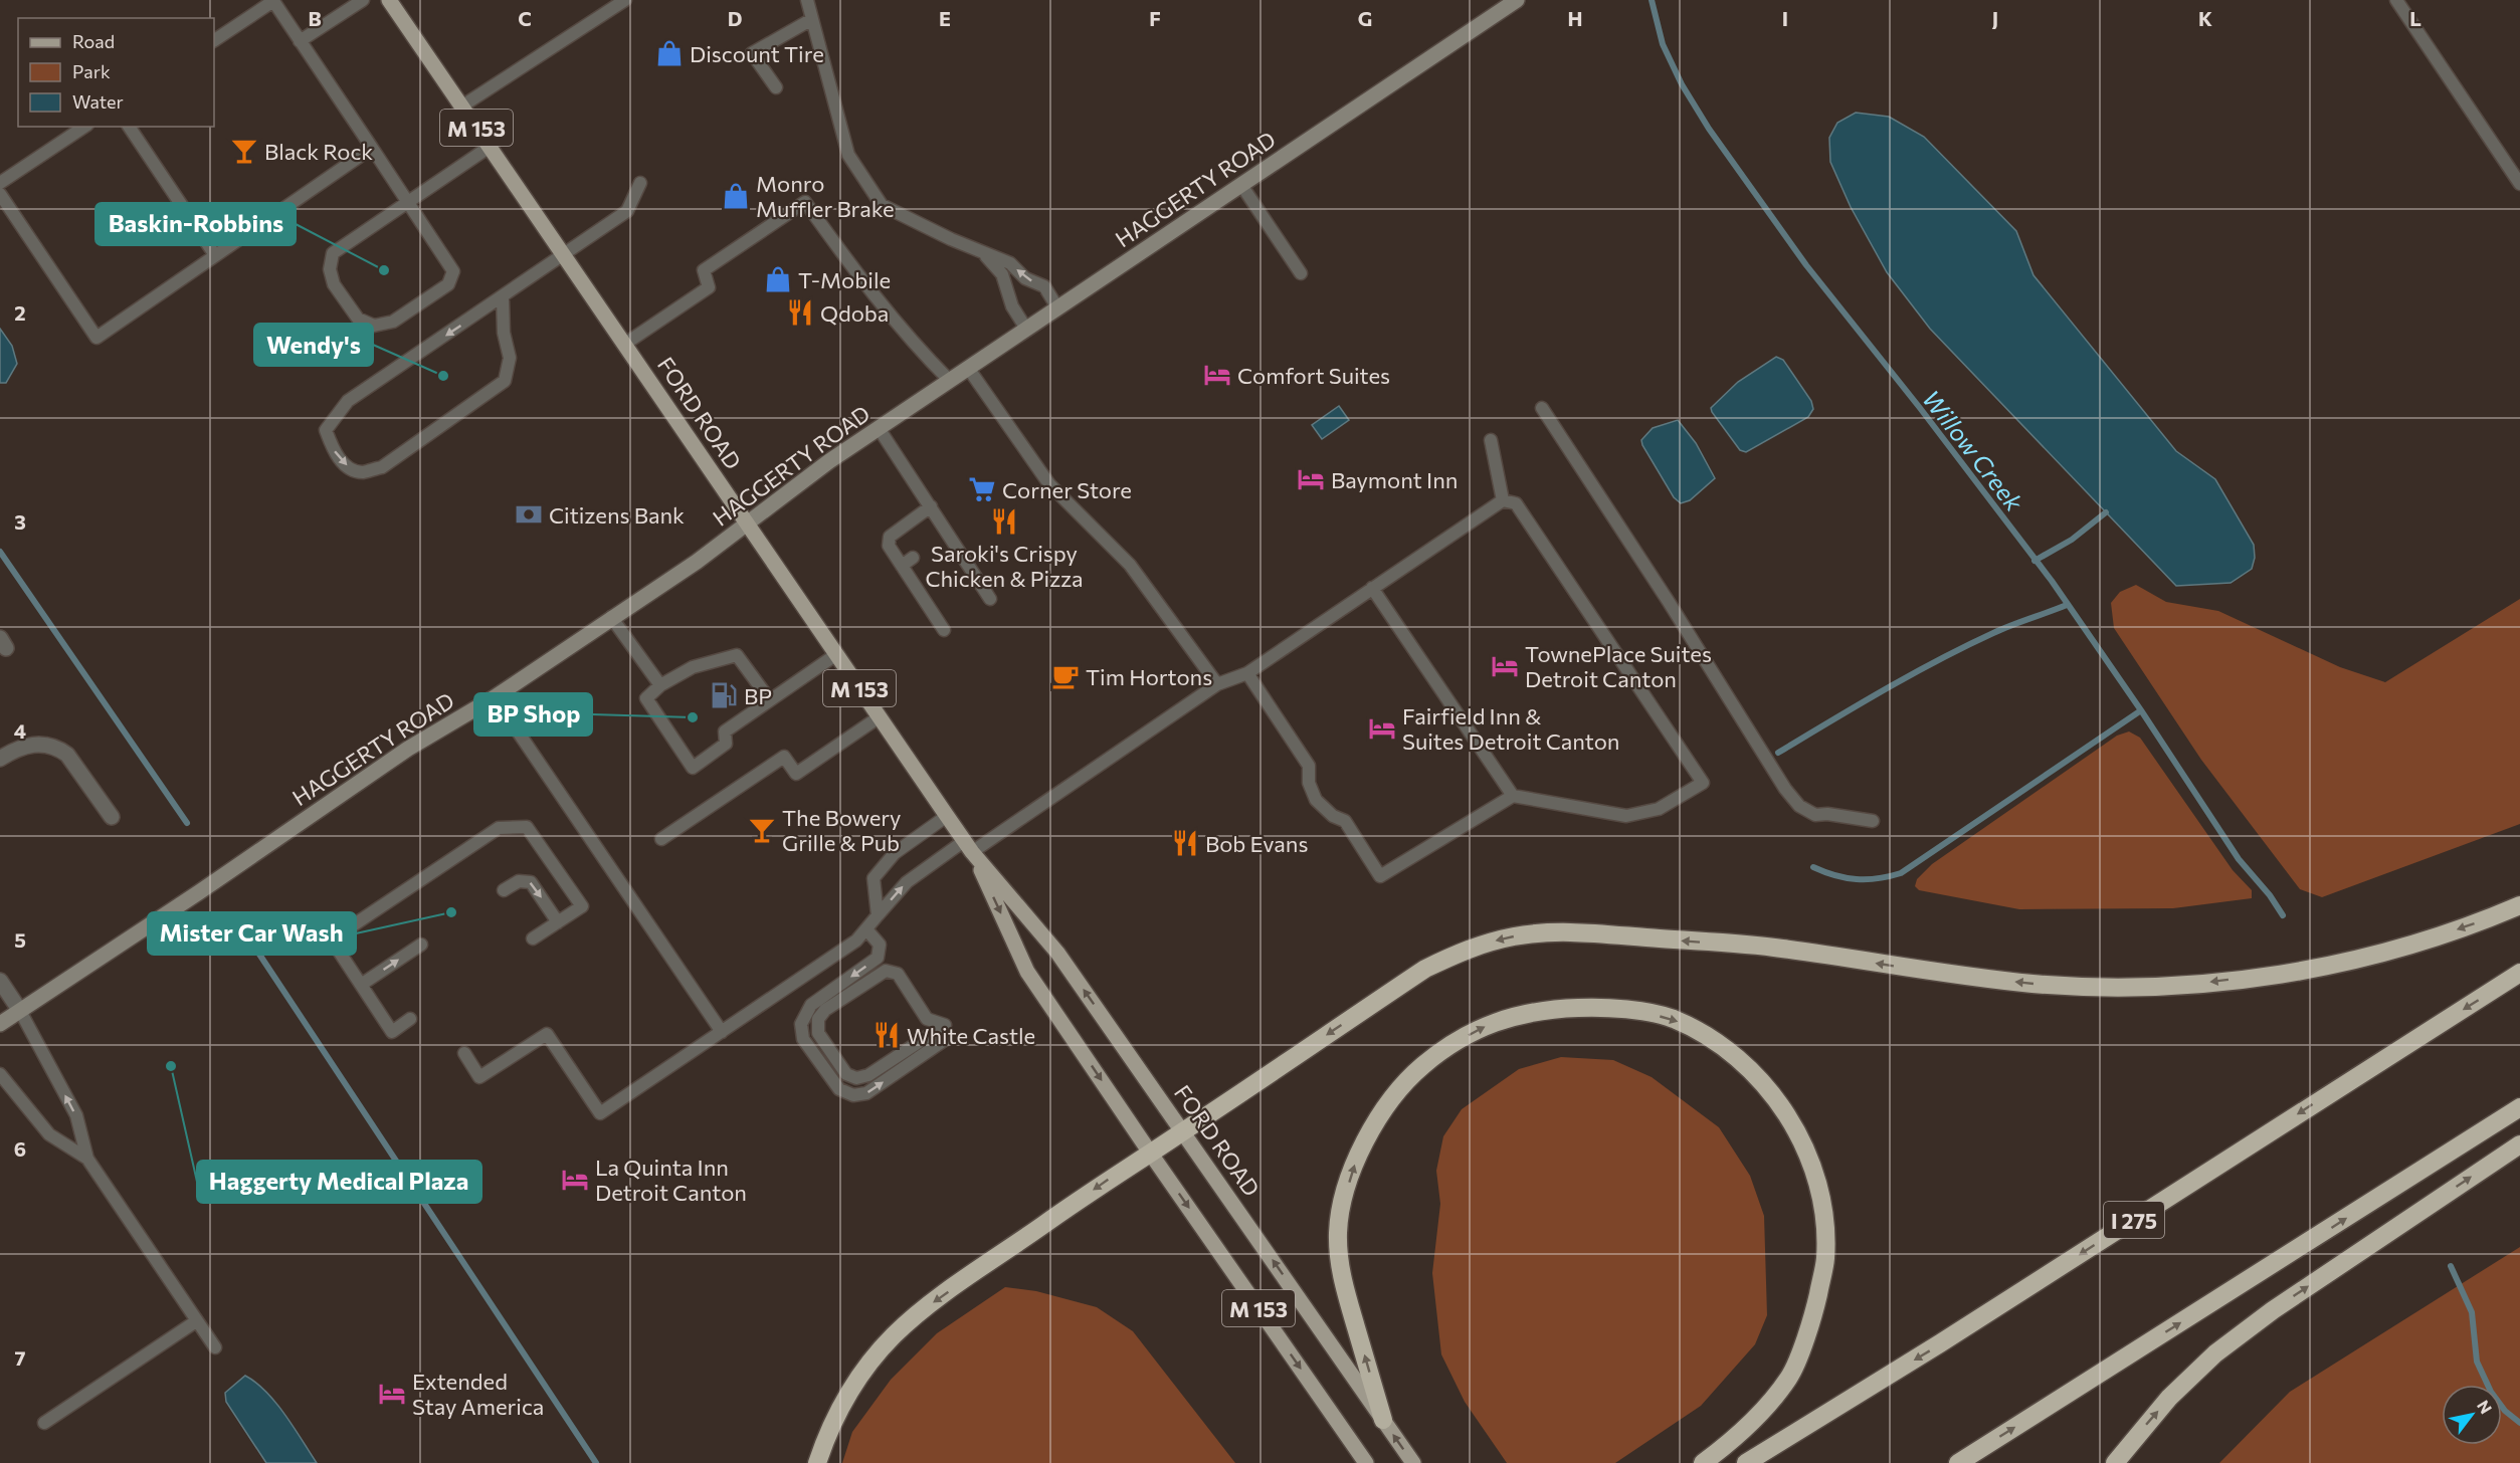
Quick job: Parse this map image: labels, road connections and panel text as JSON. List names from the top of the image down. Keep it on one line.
{"streets":{"highway":["I 275"],"main road":["M 153","HAGGERTY ROAD","FORD ROAD"]},"crossings":[["HAGGERTY ROAD","FORD ROAD"]],"water":["Willow Creek"],"places":{"shop":["Discount Tire","Monro Muffler Brake","T-Mobile"],"bar":["Black Rock","The Bowery Grille & Pub"],"other":["Baskin-Robbins","Wendy's","BP Shop","Mister Car Wash","Haggerty Medical Plaza"],"restaurant":["Qdoba","Saroki's Crispy Chicken & Pizza","Bob Evans","White Castle"],"hotel":["Comfort Suites","Baymont Inn","TownePlace Suites Detroit Canton","Fairfield Inn & Suites Detroit Canton","La Quinta Inn Detroit Canton","Extended Stay America"],"supermarket":["Corner Store"],"bank":["Citizens Bank"],"cafe":["Tim Hortons"],"fuel station":["BP"]},"legend":["Road","Park","Water"],"north":"top right","grid":{"columns":["B","C","D","E","F","G","H","I","J","K","L"],"rows":["2","3","4","5","6","7"]}}
